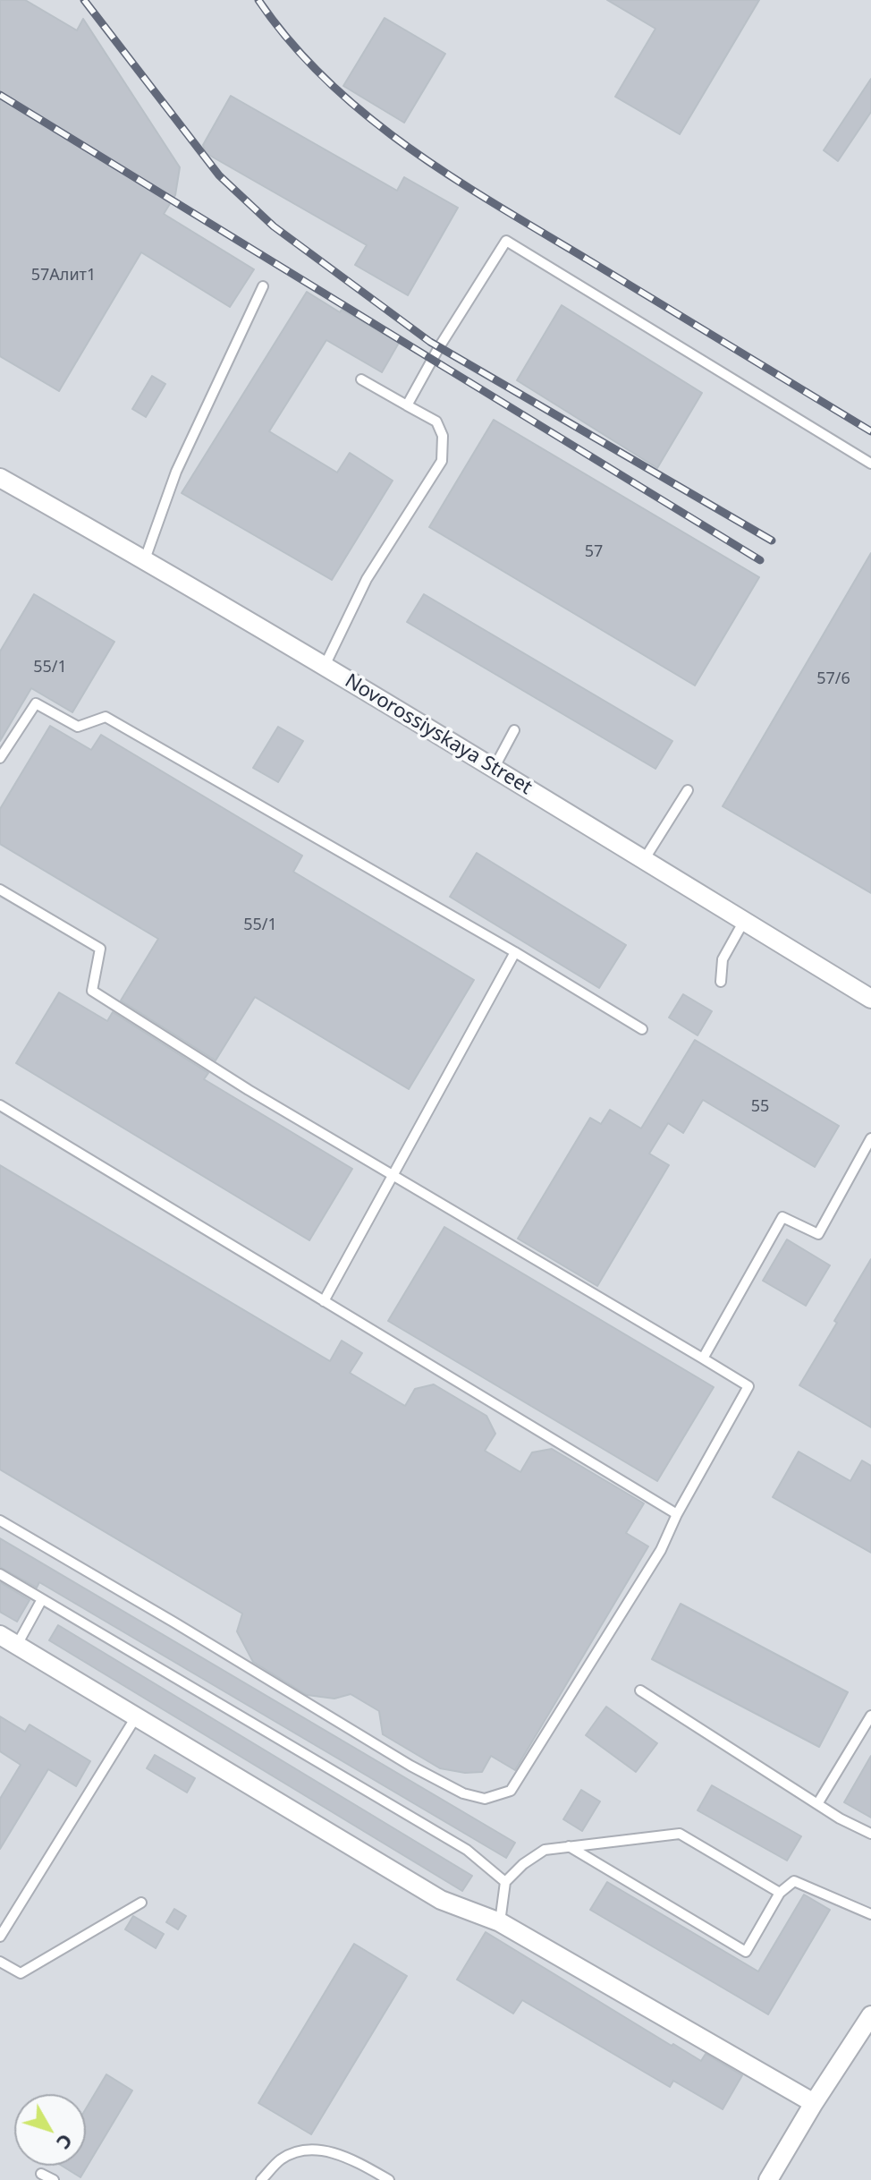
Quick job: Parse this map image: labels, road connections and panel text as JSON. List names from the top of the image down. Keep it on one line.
{"streets":{"street":["Novorossiyskaya Street"]},"house_numbers":["57Алит1","57","55/1","57/6","55/1","55"],"north":"bottom right"}
